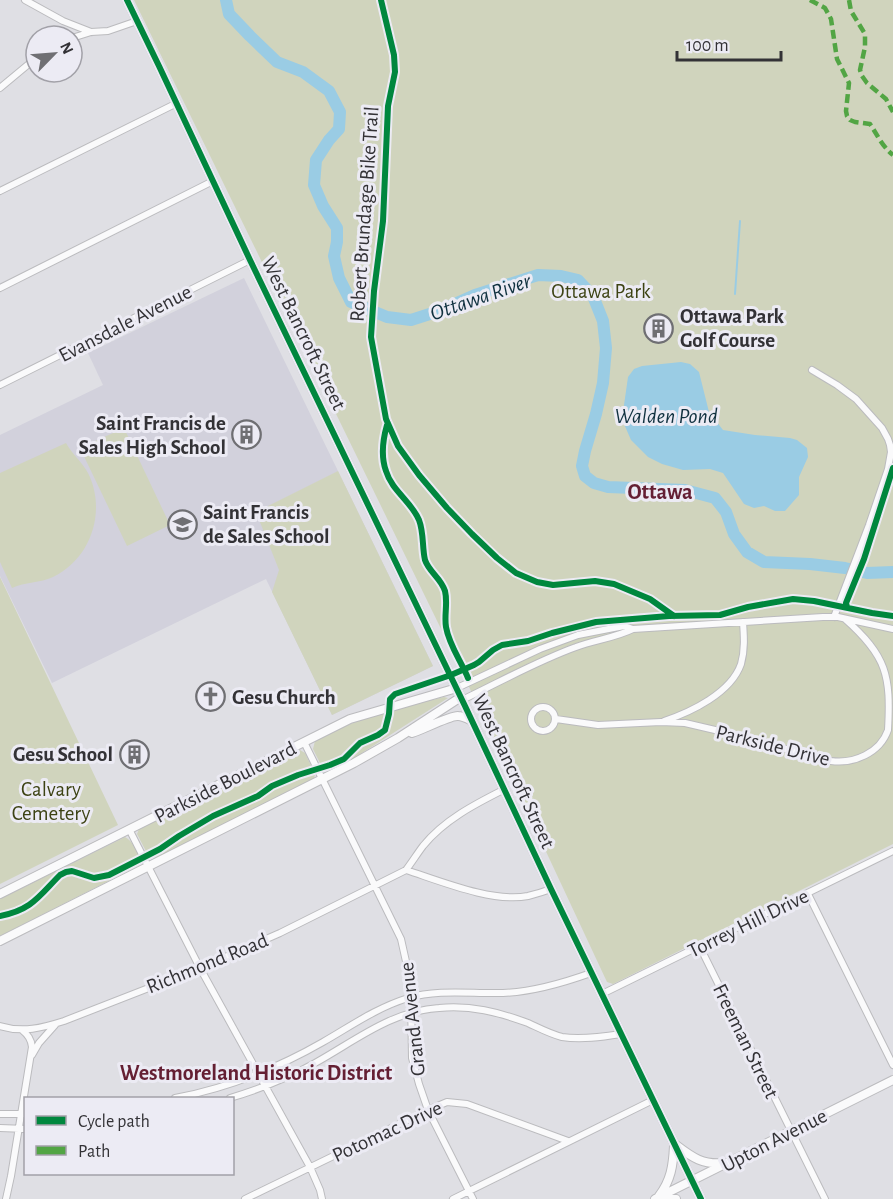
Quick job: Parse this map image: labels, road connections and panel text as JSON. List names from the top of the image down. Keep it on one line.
{"streets":{"street":["Evansdale Avenue","West Bancroft Street","Parkside Drive","Parkside Boulevard","Torrey Hill Drive","Richmond Road","Grand Avenue","Freeman Street","Potomac Drive","Upton Avenue"],"cycle path":["Robert Brundage Bike Trail"]},"crossings":[["Evansdale Avenue","West Bancroft Street"],["West Bancroft Street","Parkside Boulevard"],["West Bancroft Street","Torrey Hill Drive"],["West Bancroft Street","Richmond Road"],["West Bancroft Street","Upton Avenue"],["Parkside Boulevard","Grand Avenue"],["Torrey Hill Drive","Freeman Street"],["Richmond Road","Grand Avenue"],["Grand Avenue","Potomac Drive"],["Freeman Street","Upton Avenue"]],"districts":["Ottawa","Westmoreland Historic District"],"water":["Ottawa River","Walden Pond"],"parks":["Ottawa Park","Calvary Cemetery"],"places":{"building":["Ottawa Park Golf Course","Saint Francis de Sales High School","Gesu School"],"school or university":["Saint Francis de Sales School"],"church":["Gesu Church"]},"legend":["Cycle path","Path"],"scale_bar":"100 m","north":"top right"}
